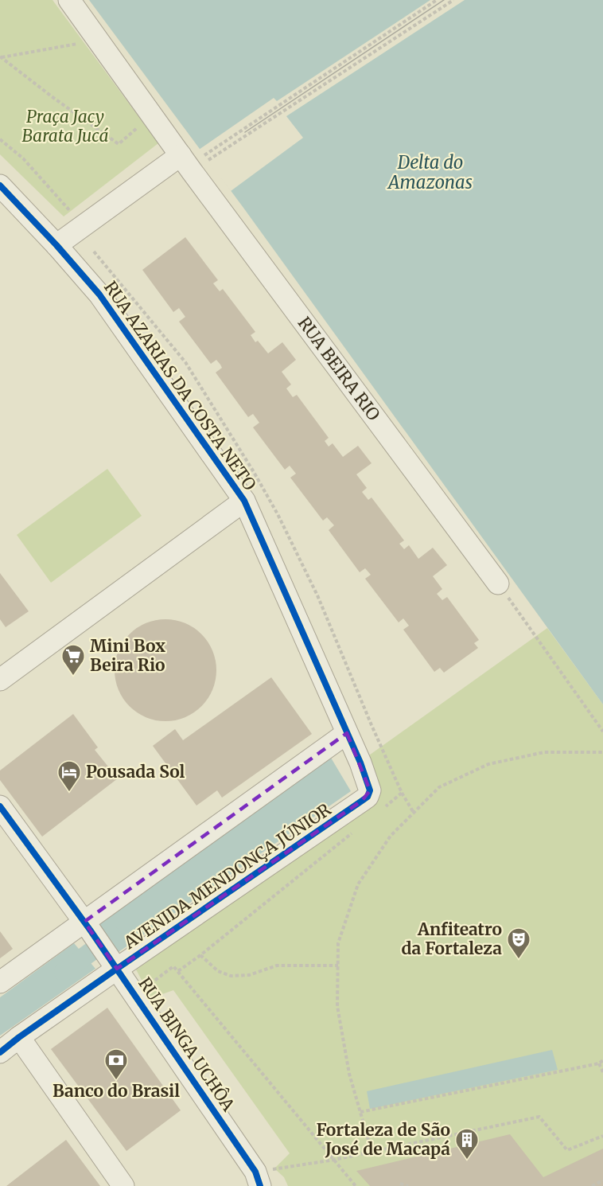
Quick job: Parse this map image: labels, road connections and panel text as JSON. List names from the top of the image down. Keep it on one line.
{"streets":{"street":["RUA BEIRA RIO","RUA AZARIAS DA COSTA NETO","AVENIDA MENDONÇA JÚNIOR","RUA BINGA UCHÔA"]},"crossings":[["RUA AZARIAS DA COSTA NETO","AVENIDA MENDONÇA JÚNIOR"],["AVENIDA MENDONÇA JÚNIOR","RUA BINGA UCHÔA"]],"water":["Delta do Amazonas"],"parks":["Praça Jacy Barata Jucá"],"places":{"supermarket":["Mini Box Beira Rio"],"hotel":["Pousada Sol"],"theatre":["Anfiteatro da Fortaleza"],"bank":["Banco do Brasil"],"building":["Fortaleza de São José de Macapá"]}}
